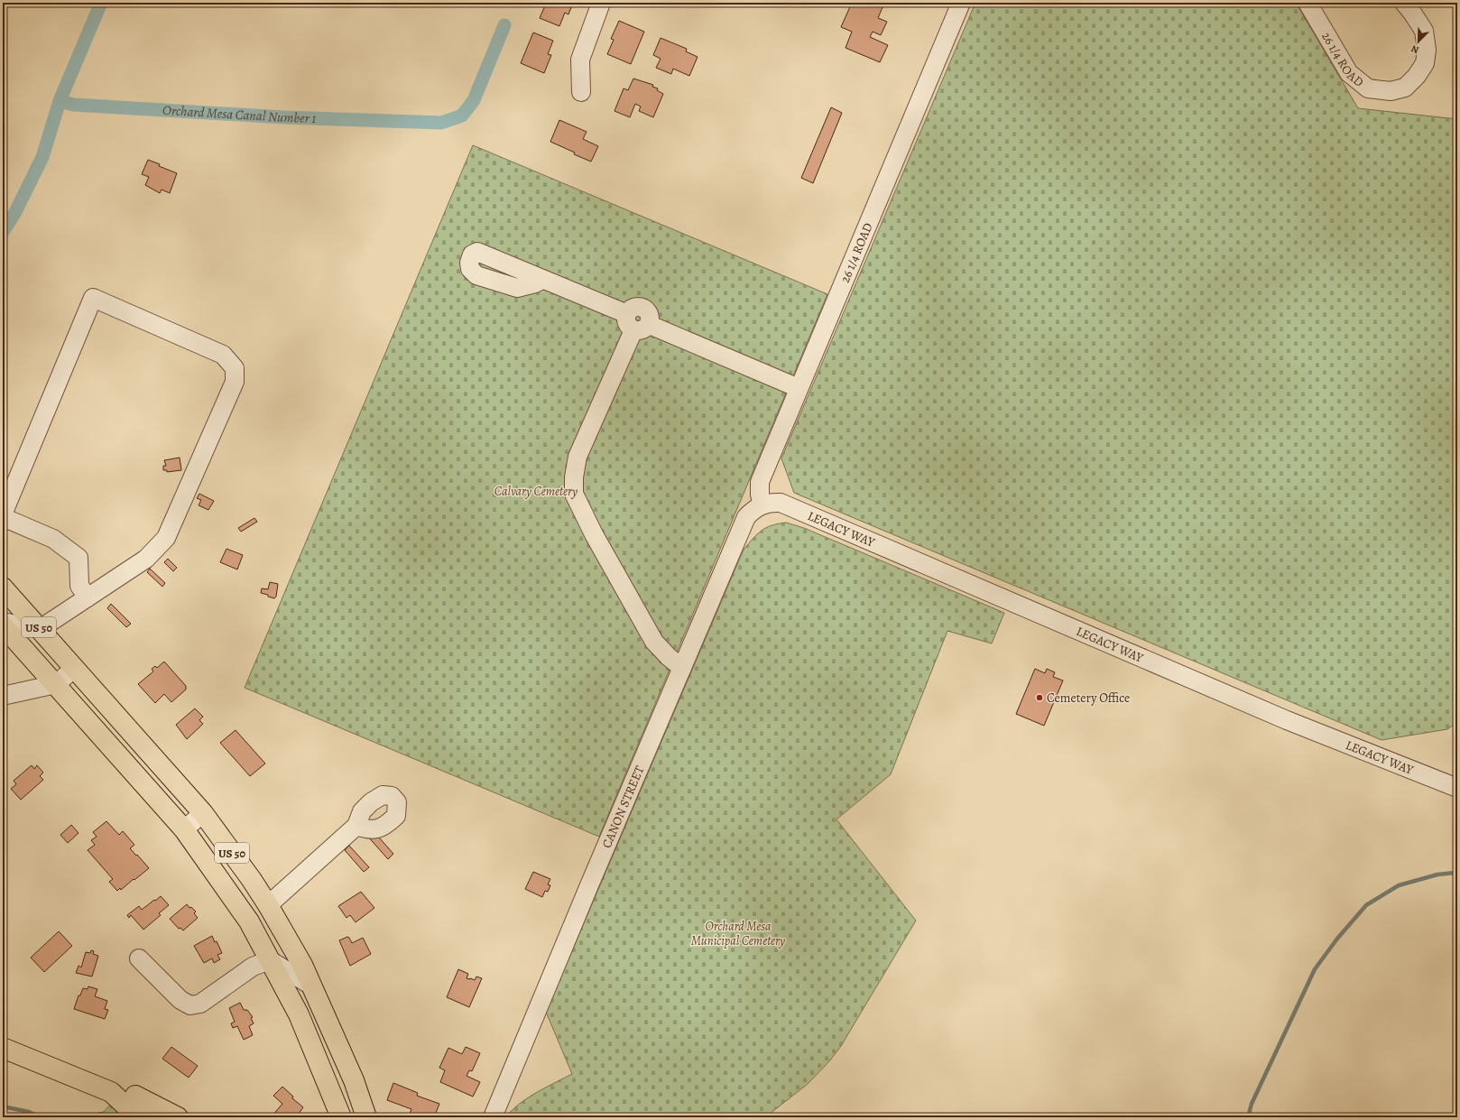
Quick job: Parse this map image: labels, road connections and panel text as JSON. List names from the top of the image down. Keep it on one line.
{"streets":{"main road":["US 50"],"street":["26 1/4 ROAD","LEGACY WAY","CANON STREET"]},"crossings":[["26 1/4 ROAD","LEGACY WAY"],["26 1/4 ROAD","CANON STREET"],["LEGACY WAY","CANON STREET"]],"water":["Orchard Mesa Canal Number 1"],"parks":["Calvary Cemetery","Orchard Mesa Municipal Cemetery"],"places":["Cemetery Office"],"north":"bottom left"}
